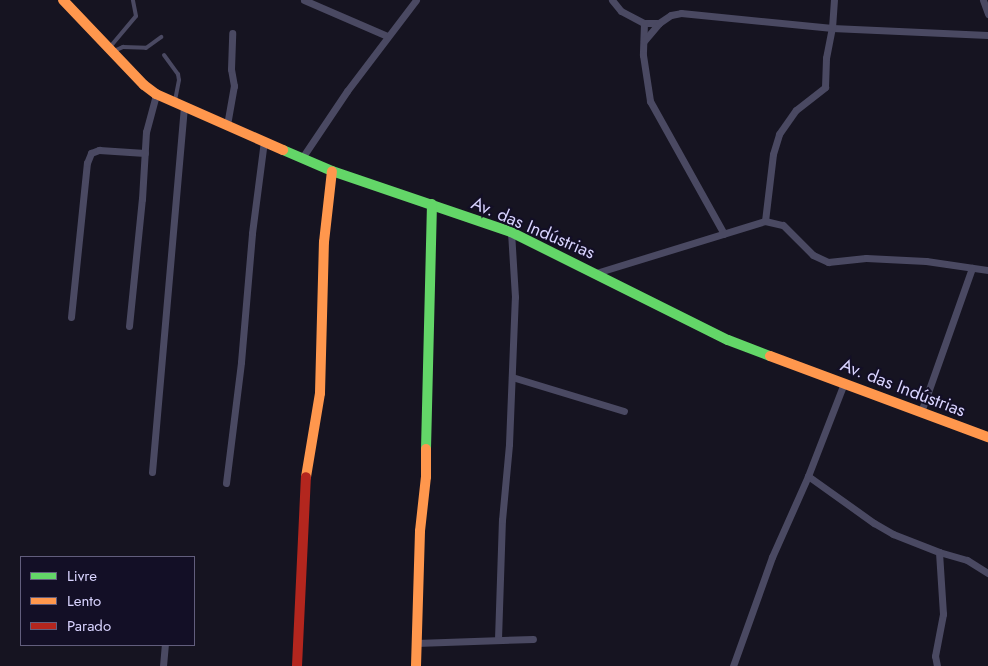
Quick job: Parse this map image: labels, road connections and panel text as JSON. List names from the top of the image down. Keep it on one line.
{"streets":{"street":["Av. das Indústrias"]},"legend":["Livre","Lento","Parado"]}
